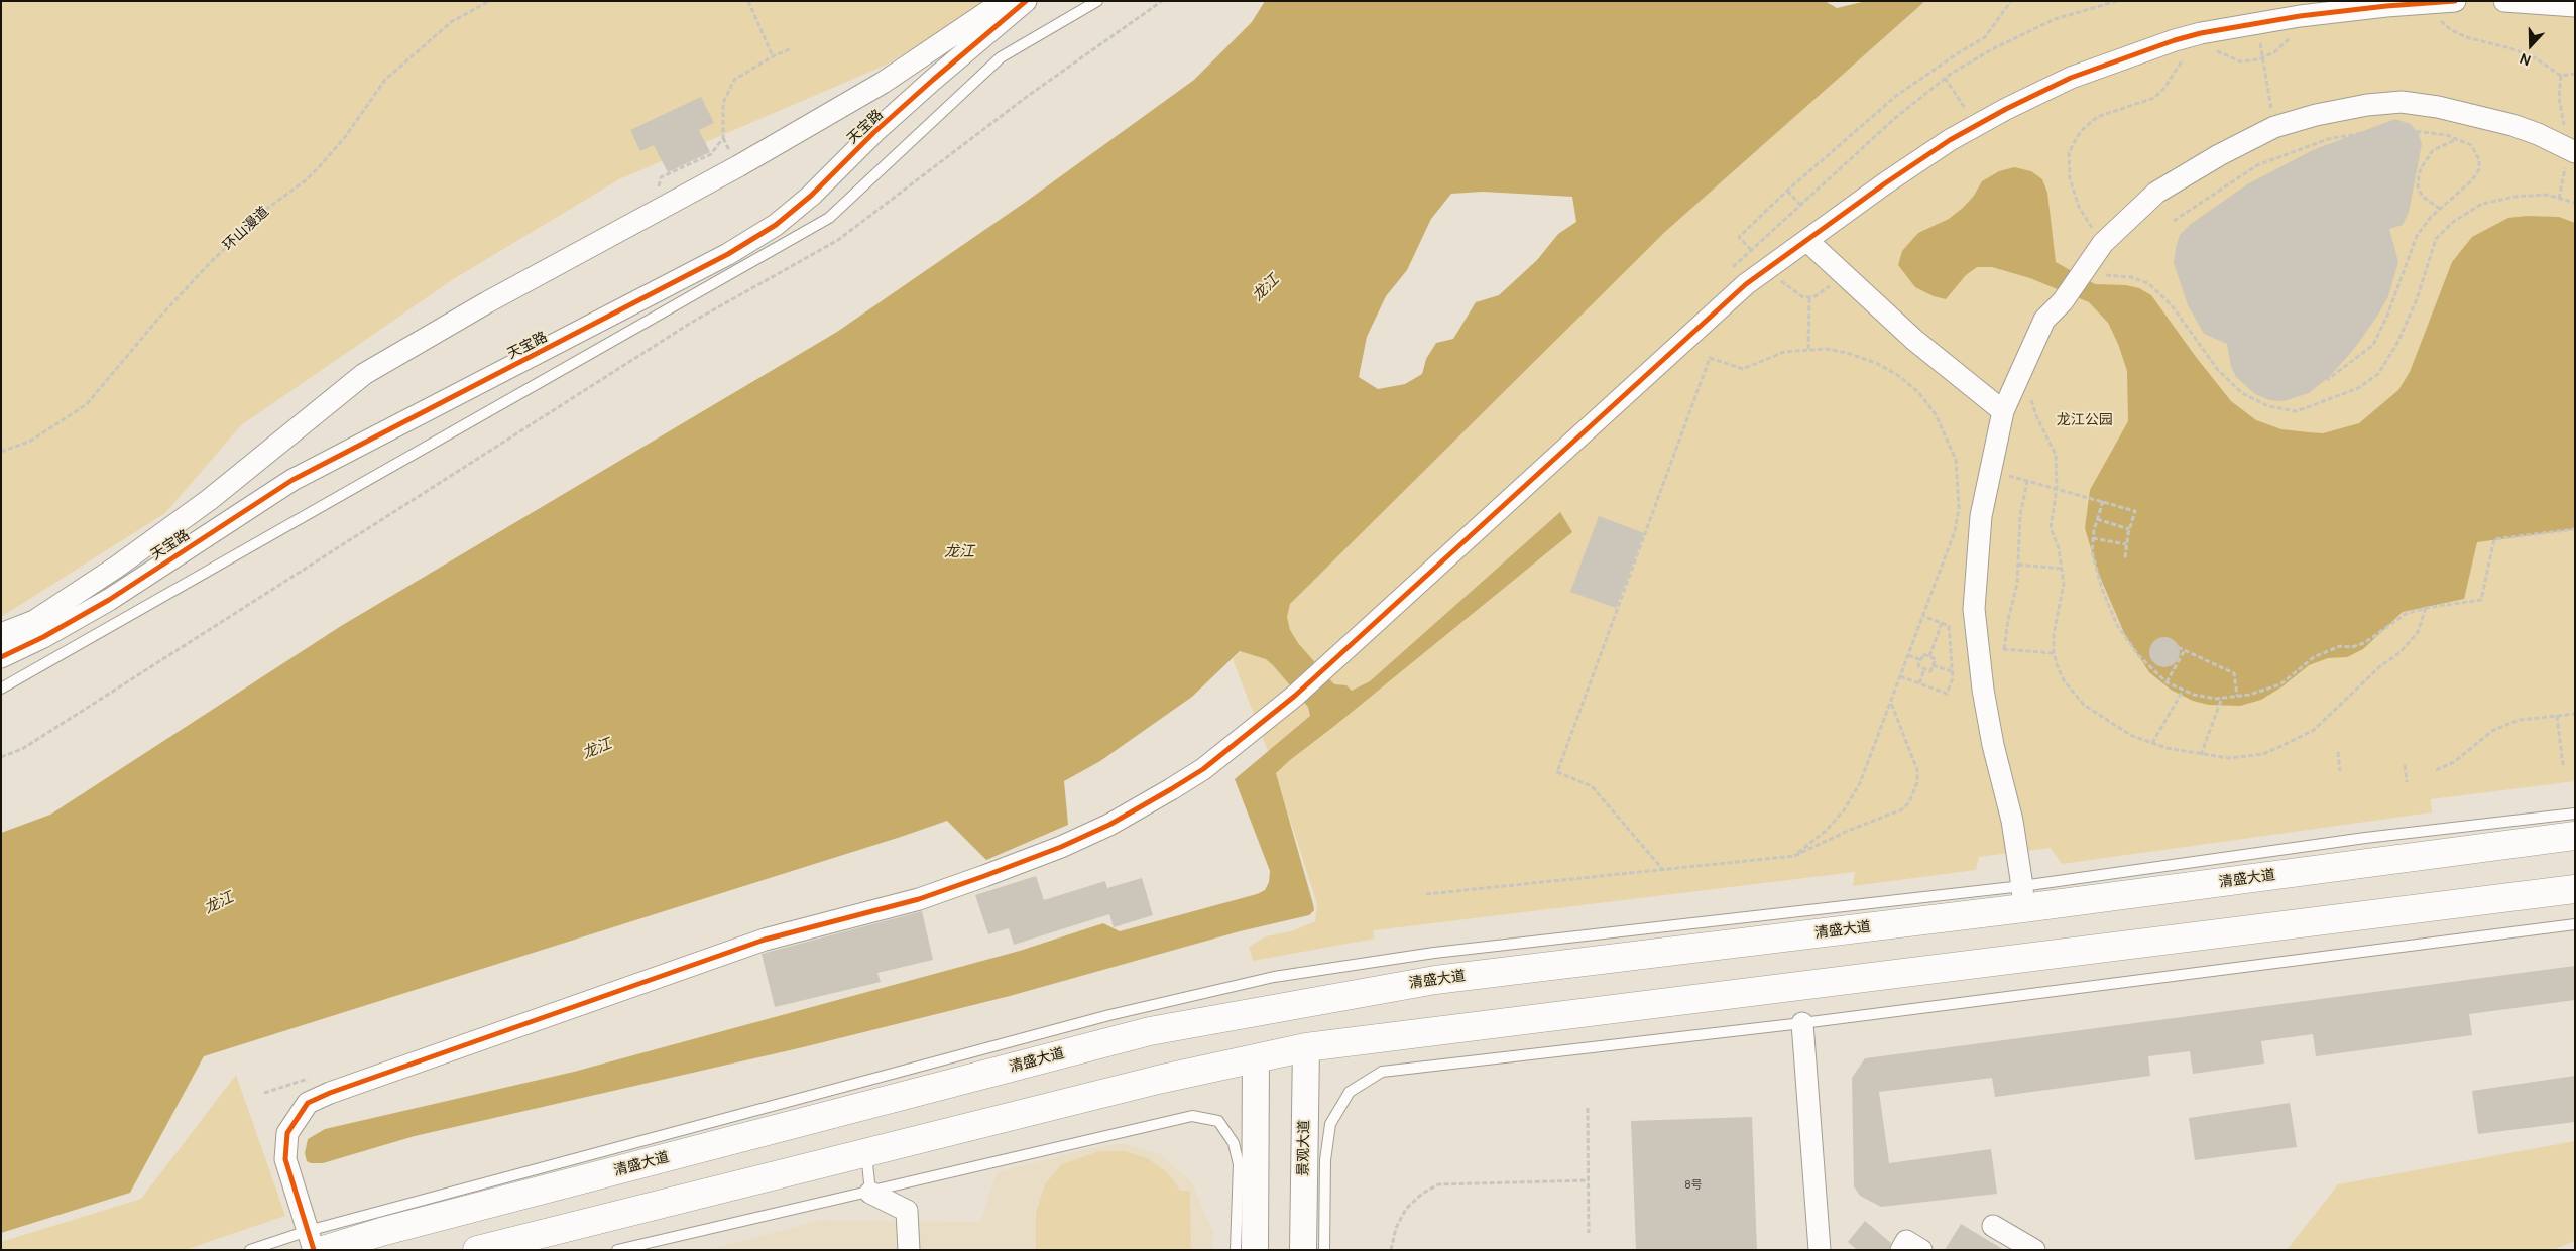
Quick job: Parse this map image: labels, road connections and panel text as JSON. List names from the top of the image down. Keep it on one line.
{"streets":{"main road":["清盛大道"],"street":["天宝路","景观大道"],"path":["环山漫道"]},"water":["龙江"],"parks":["龙江公园"],"house_numbers":["8号"],"north":"bottom"}
